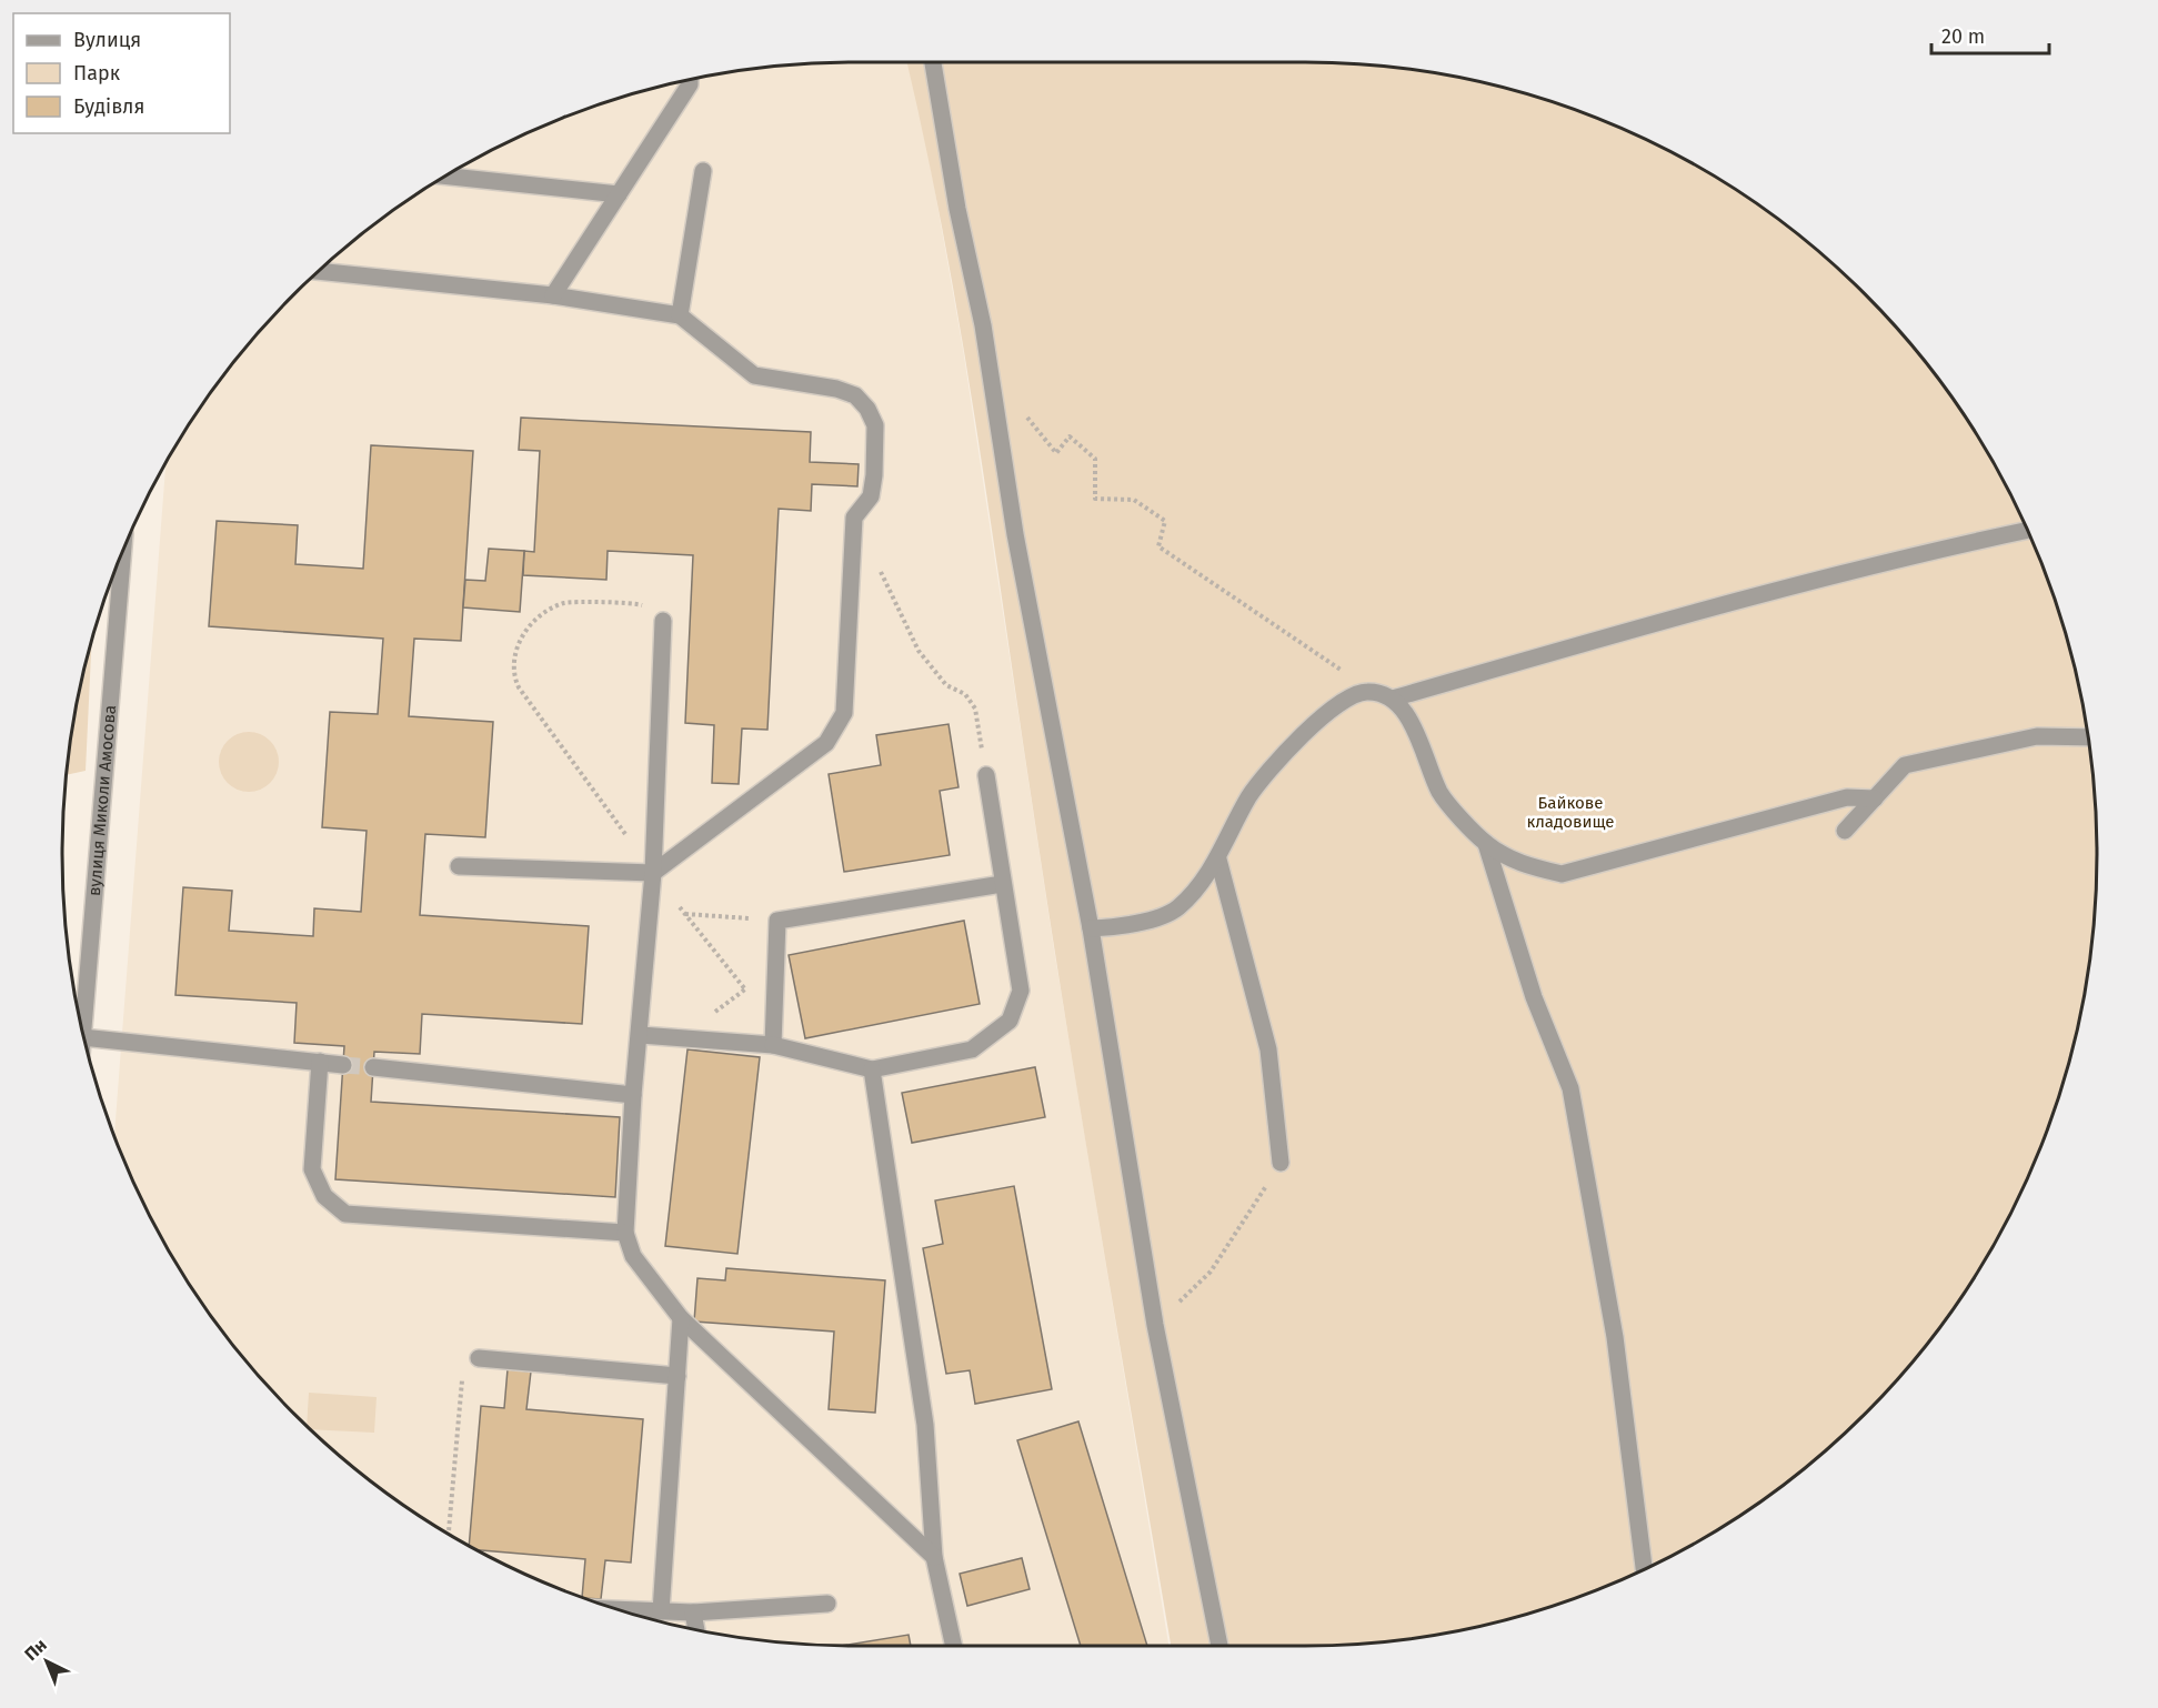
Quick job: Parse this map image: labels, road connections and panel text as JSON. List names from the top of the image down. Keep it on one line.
{"streets":{"street":["вулиця Миколи Амосова"]},"parks":["Байкове кладовище"],"legend":["Вулиця","Парк","Будівля"],"scale_bar":"20 m","north":"top left"}
